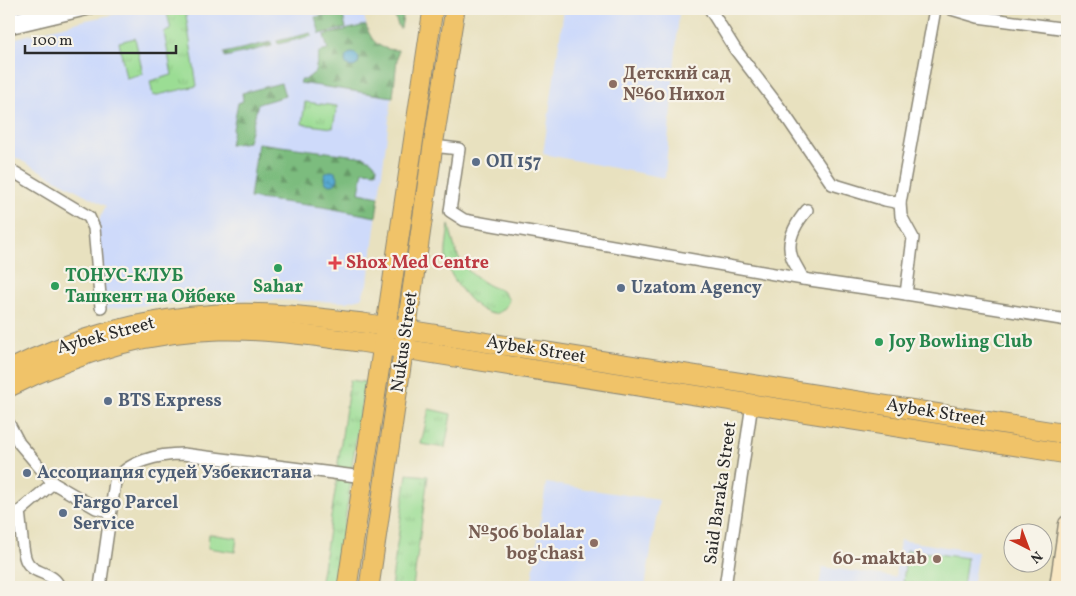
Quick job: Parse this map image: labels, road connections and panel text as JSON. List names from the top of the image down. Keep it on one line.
{"streets":{"main road":["Aybek Street","Nukus Street"],"street":["Said Baraka Street"]},"crossings":[["Aybek Street","Nukus Street"],["Aybek Street","Said Baraka Street"]],"places":{"other":["Детский сад №60 Нихол","ОП 157","Sahar","ТОНУС-КЛУБ Ташкент на Ойбеке","Uzatom Agency","Joy Bowling Club","BTS Express","Ассоциация судей Узбекистана","Fargo Parcel Service","№506 bolalar bog'chasi","60-maktab"],"health":["Shox Med Centre"]},"scale_bar":"100 m","north":"bottom right"}
